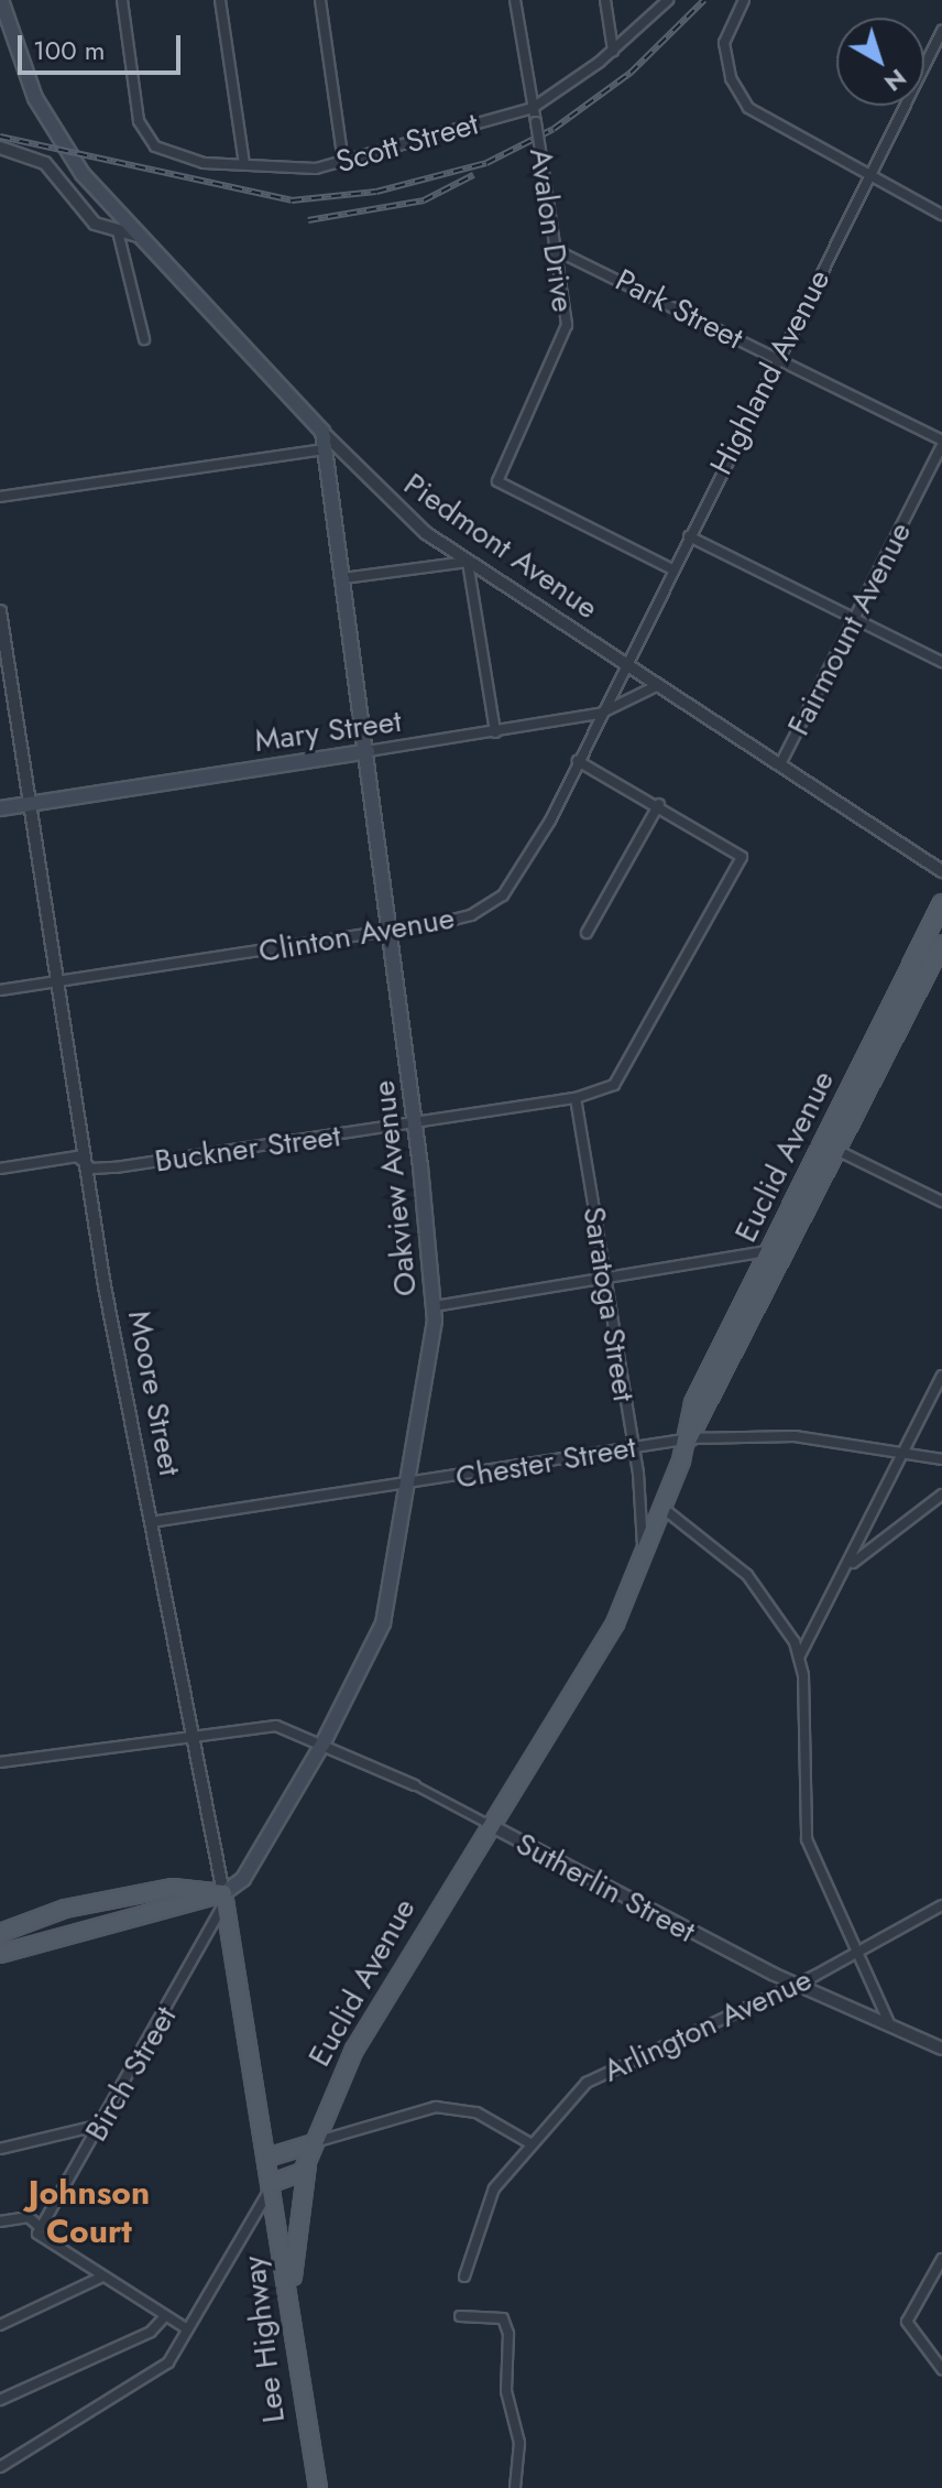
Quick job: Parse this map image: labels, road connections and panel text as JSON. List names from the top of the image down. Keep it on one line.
{"streets":{"main road":["Piedmont Avenue","Mary Street","Euclid Avenue","Oakview Avenue","Moore Street","Lee Highway"],"street":["Scott Street","Avalon Drive","Park Street","Highland Avenue","Fairmount Avenue","Clinton Avenue","Buckner Street","Saratoga Street","Chester Street","Sutherlin Street","Arlington Avenue","Birch Street"]},"crossings":[["Scott Street","Avalon Drive"],["Avalon Drive","Park Street"],["Avalon Drive","Highland Avenue"],["Park Street","Highland Avenue"],["Park Street","Fairmount Avenue"],["Highland Avenue","Piedmont Avenue"],["Highland Avenue","Mary Street"],["Highland Avenue","Clinton Avenue"],["Piedmont Avenue","Fairmount Avenue"],["Piedmont Avenue","Mary Street"],["Piedmont Avenue","Oakview Avenue"],["Mary Street","Clinton Avenue"],["Mary Street","Oakview Avenue"],["Mary Street","Moore Street"],["Clinton Avenue","Oakview Avenue"],["Clinton Avenue","Moore Street"],["Buckner Street","Oakview Avenue"],["Buckner Street","Saratoga Street"],["Buckner Street","Moore Street"],["Euclid Avenue","Saratoga Street"],["Euclid Avenue","Chester Street"],["Euclid Avenue","Sutherlin Street"],["Euclid Avenue","Lee Highway"],["Oakview Avenue","Moore Street"],["Oakview Avenue","Chester Street"],["Oakview Avenue","Sutherlin Street"],["Oakview Avenue","Birch Street"],["Saratoga Street","Chester Street"],["Moore Street","Chester Street"],["Moore Street","Sutherlin Street"],["Moore Street","Birch Street"],["Moore Street","Lee Highway"],["Sutherlin Street","Arlington Avenue"]],"districts":["Johnson Court"],"scale_bar":"100 m","north":"bottom right"}
